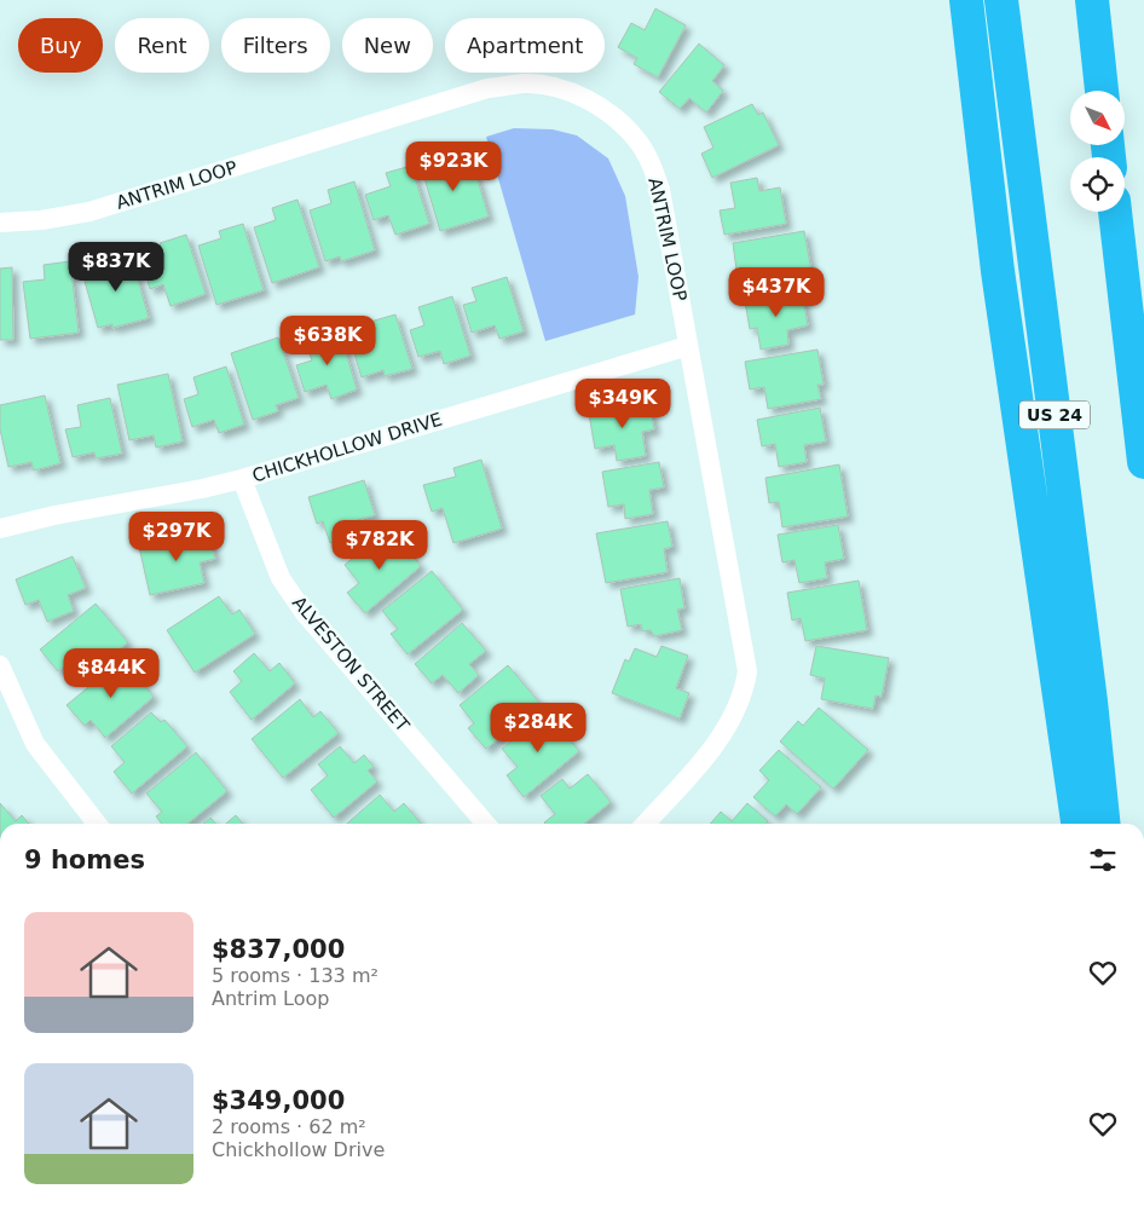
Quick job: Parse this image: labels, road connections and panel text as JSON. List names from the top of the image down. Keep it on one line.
{"streets":{"highway":["US 24"],"street":["ANTRIM LOOP","CHICKHOLLOW DRIVE","ALVESTON STREET"]},"crossings":[["ANTRIM LOOP","CHICKHOLLOW DRIVE"],["CHICKHOLLOW DRIVE","ALVESTON STREET"]],"north":"bottom right","page":{"chip":["Buy","Rent","Filters","New","Apartment"],"price":["$923K","$837K","$437K","$638K","$349K","$297K","$782K","$844K","$284K"],"heading":"9 homes","list":[{"name":"$837,000","note":"5 rooms · 133 m² · Antrim Loop"},{"name":"$349,000","note":"2 rooms · 62 m² · Chickhollow Drive"}]}}
